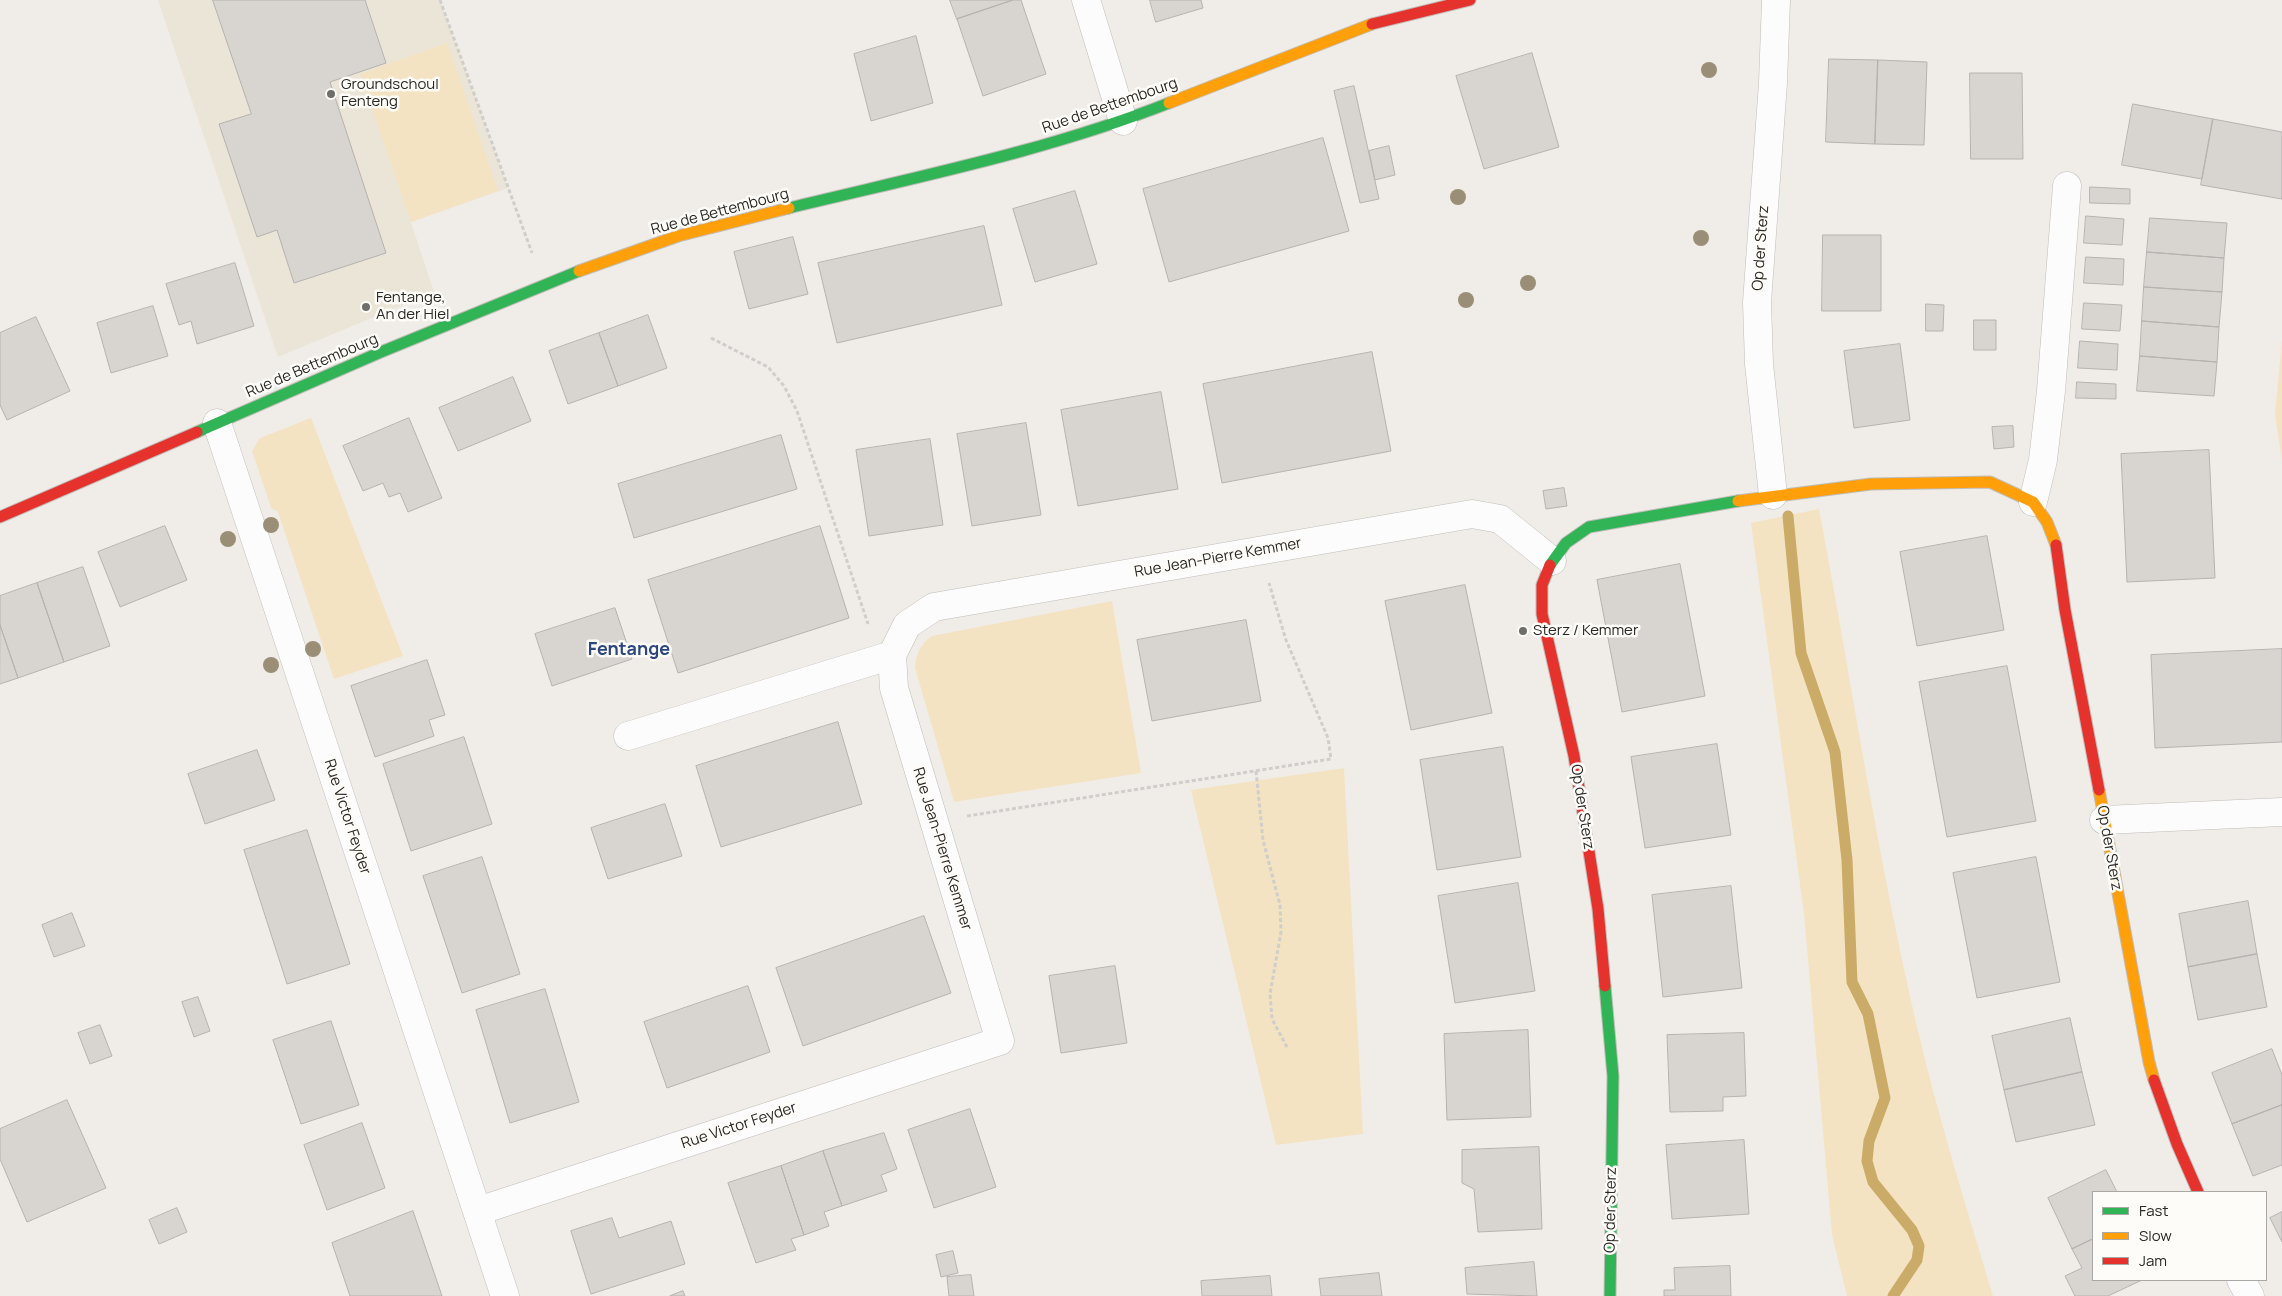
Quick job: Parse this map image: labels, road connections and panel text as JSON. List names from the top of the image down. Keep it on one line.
{"streets":{"street":["Rue de Bettembourg","Op der Sterz","Rue Jean-Pierre Kemmer","Rue Victor Feyder"]},"crossings":[["Rue de Bettembourg","Rue Victor Feyder"],["Op der Sterz","Rue Jean-Pierre Kemmer"],["Rue Jean-Pierre Kemmer","Rue Victor Feyder"]],"districts":["Fentange"],"places":["Groundschoul Fenteng","Fentange, An der Hiel","Sterz / Kemmer"],"legend":["Fast","Slow","Jam"]}
